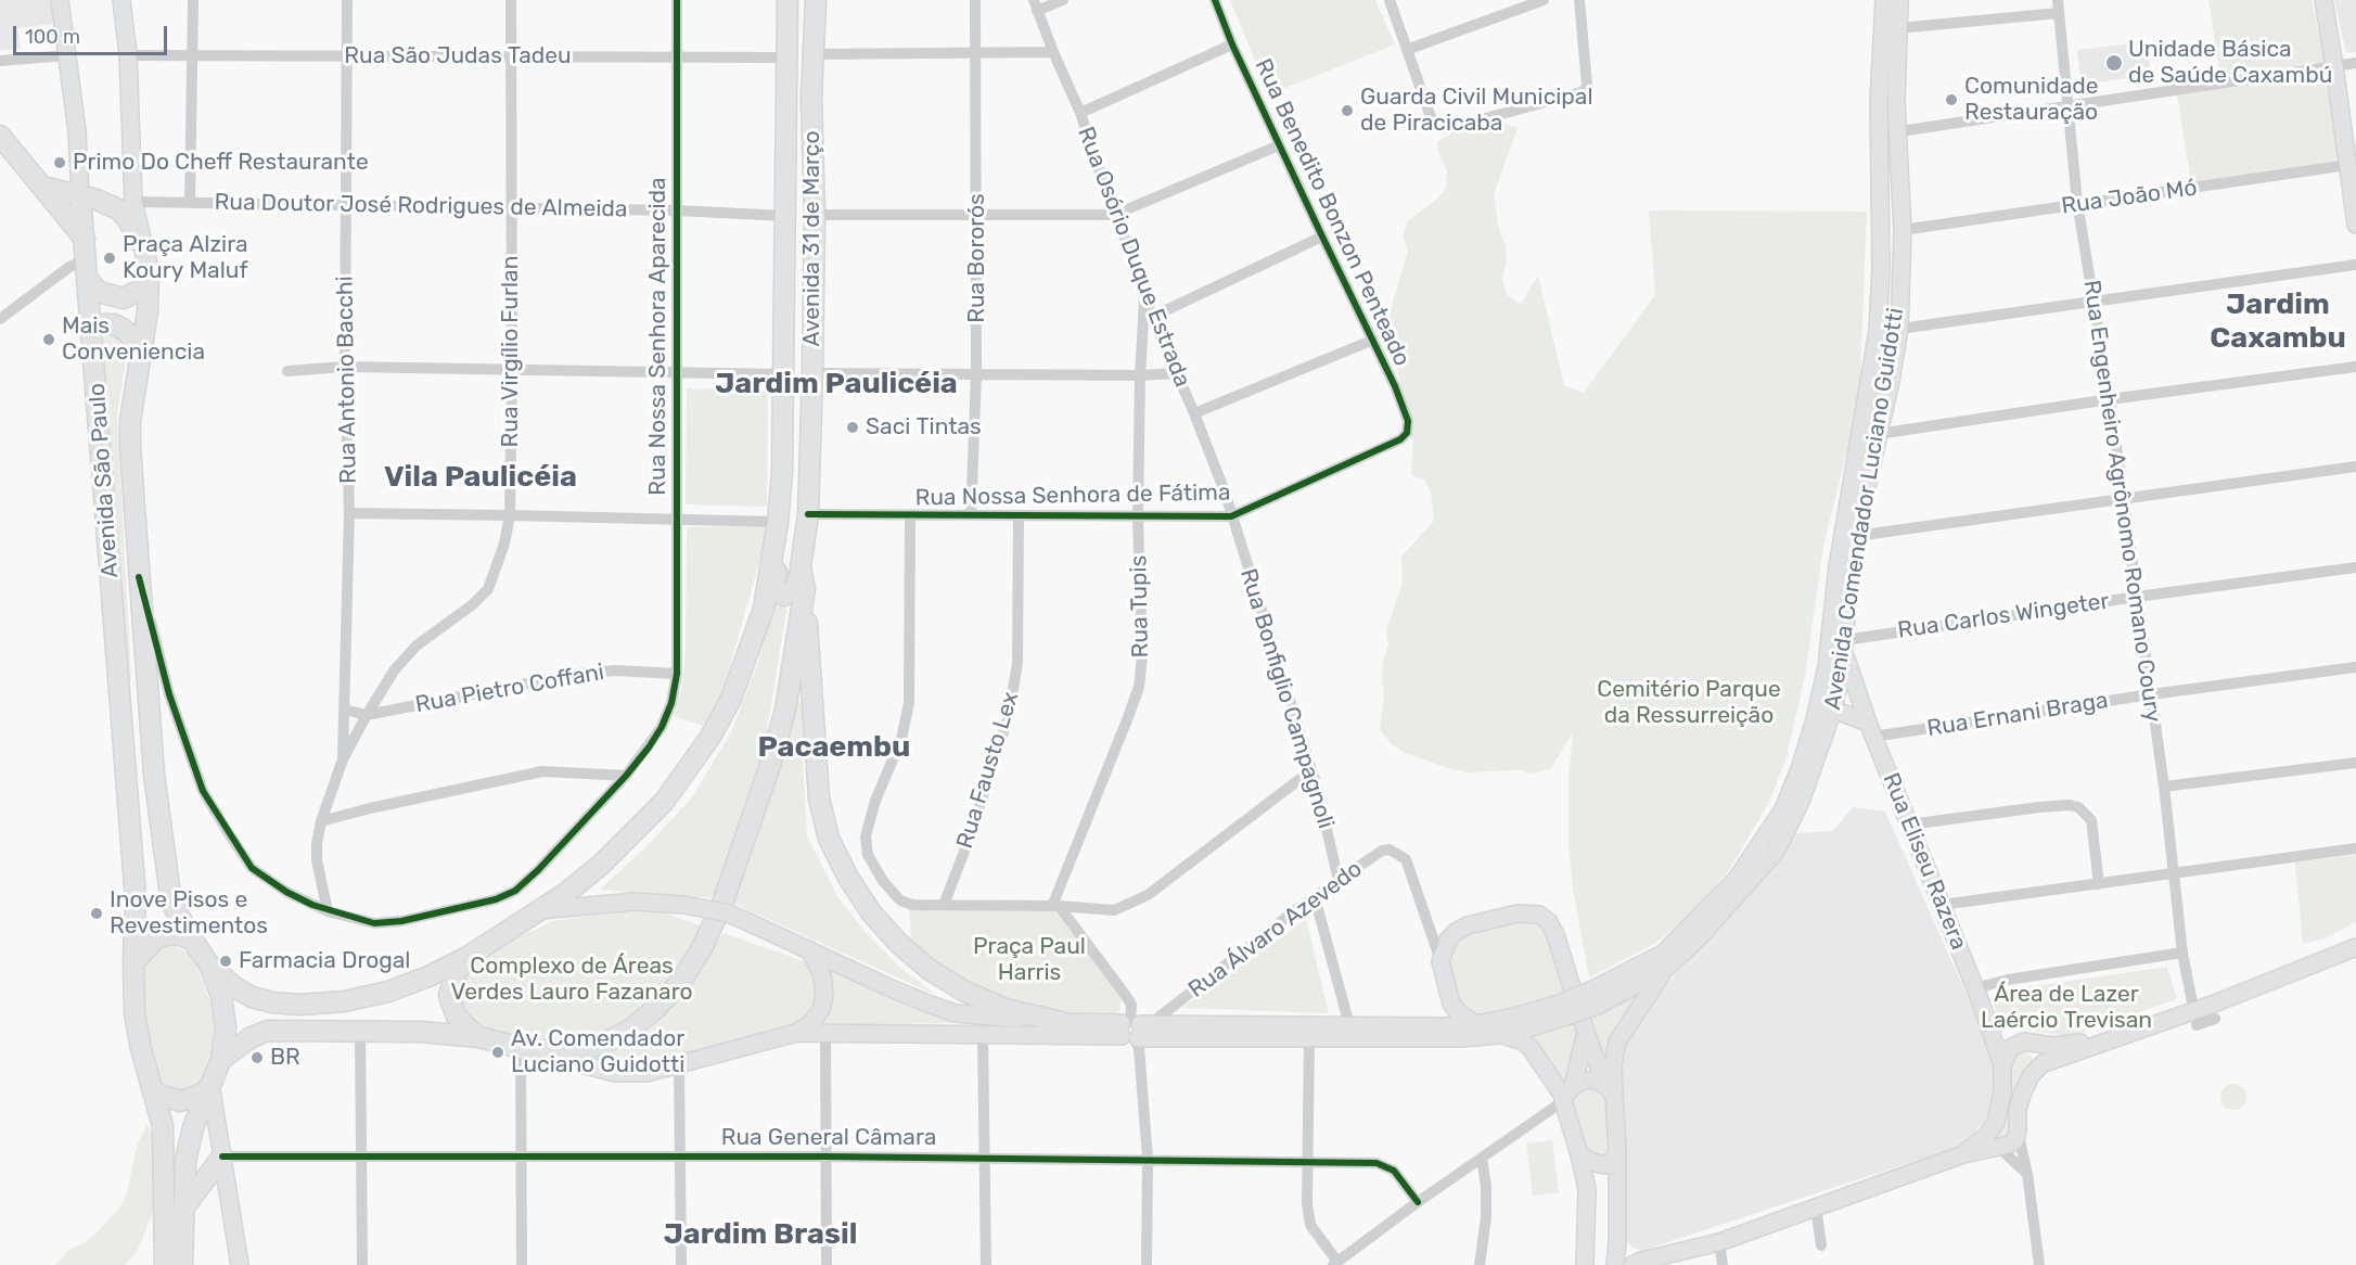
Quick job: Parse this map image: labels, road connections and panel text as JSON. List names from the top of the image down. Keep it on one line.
{"streets":{"main road":["Avenida 31 de Março","Avenida São Paulo","Avenida Comendador Luciano Guidotti","Rua Eliseu Razera"],"street":["Rua São Judas Tadeu","Rua João Mó","Rua Doutor José Rodrigues de Almeida","Rua Benedito Bonzon Penteado","Rua Osório Duque Estrada","Rua Bororós","Rua Nossa Senhora Aparecida","Rua Virgílio Furlan","Rua Antonio Bacchi","Rua Nossa Senhora de Fátima","Rua Engenheiro Agrônomo Romano Coury","Rua Tupis","Rua Carlos Wingeter","Rua Pietro Coffani","Rua Bonfiglio Campagnoli","Rua Ernani Braga","Rua Fausto Lex","Rua Álvaro Azevedo","Rua General Câmara"]},"crossings":[["Rua São Judas Tadeu","Avenida 31 de Março"],["Rua São Judas Tadeu","Rua Nossa Senhora Aparecida"],["Rua São Judas Tadeu","Rua Virgílio Furlan"],["Rua São Judas Tadeu","Rua Antonio Bacchi"],["Rua São Judas Tadeu","Avenida São Paulo"],["Rua João Mó","Rua Engenheiro Agrônomo Romano Coury"],["Rua João Mó","Avenida Comendador Luciano Guidotti"],["Rua Doutor José Rodrigues de Almeida","Avenida 31 de Março"],["Rua Doutor José Rodrigues de Almeida","Rua Nossa Senhora Aparecida"],["Rua Doutor José Rodrigues de Almeida","Rua Virgílio Furlan"],["Rua Doutor José Rodrigues de Almeida","Rua Antonio Bacchi"],["Rua Doutor José Rodrigues de Almeida","Avenida São Paulo"],["Rua Benedito Bonzon Penteado","Rua Nossa Senhora de Fátima"],["Avenida 31 de Março","Rua Nossa Senhora de Fátima"],["Avenida 31 de Março","Avenida Comendador Luciano Guidotti"],["Rua Osório Duque Estrada","Rua Nossa Senhora de Fátima"],["Rua Osório Duque Estrada","Rua Tupis"],["Rua Osório Duque Estrada","Rua Bonfiglio Campagnoli"],["Rua Bororós","Rua Nossa Senhora de Fátima"],["Rua Nossa Senhora Aparecida","Rua Virgílio Furlan"],["Rua Nossa Senhora Aparecida","Avenida São Paulo"],["Rua Nossa Senhora Aparecida","Rua Pietro Coffani"],["Rua Virgílio Furlan","Rua Antonio Bacchi"],["Rua Virgílio Furlan","Rua Pietro Coffani"],["Rua Antonio Bacchi","Rua Pietro Coffani"],["Avenida São Paulo","Avenida Comendador Luciano Guidotti"],["Rua Nossa Senhora de Fátima","Rua Tupis"],["Rua Nossa Senhora de Fátima","Rua Bonfiglio Campagnoli"],["Rua Nossa Senhora de Fátima","Rua Fausto Lex"],["Rua Engenheiro Agrônomo Romano Coury","Rua Carlos Wingeter"],["Rua Engenheiro Agrônomo Romano Coury","Rua Ernani Braga"],["Avenida Comendador Luciano Guidotti","Rua Carlos Wingeter"],["Avenida Comendador Luciano Guidotti","Rua Eliseu Razera"],["Avenida Comendador Luciano Guidotti","Rua Álvaro Azevedo"],["Rua Carlos Wingeter","Rua Eliseu Razera"],["Rua Bonfiglio Campagnoli","Rua Álvaro Azevedo"],["Rua Ernani Braga","Rua Eliseu Razera"]],"districts":["Jardim Caxambu","Jardim Paulicéia","Vila Paulicéia","Pacaembu","Jardim Brasil"],"parks":["Cemitério Parque da Ressurreição","Praça Paul Harris","Complexo de Áreas Verdes Lauro Fazanaro","Área de Lazer Laércio Trevisan"],"places":["Unidade Básica de Saúde Caxambú","Comunidade Restauração","Guarda Civil Municipal de Piracicaba","Primo Do Cheff Restaurante","Praça Alzira Koury Maluf","Mais Conveniencia","Saci Tintas","Inove Pisos e Revestimentos","Farmacia Drogal","Av. Comendador Luciano Guidotti","BR"],"scale_bar":"100 m"}
